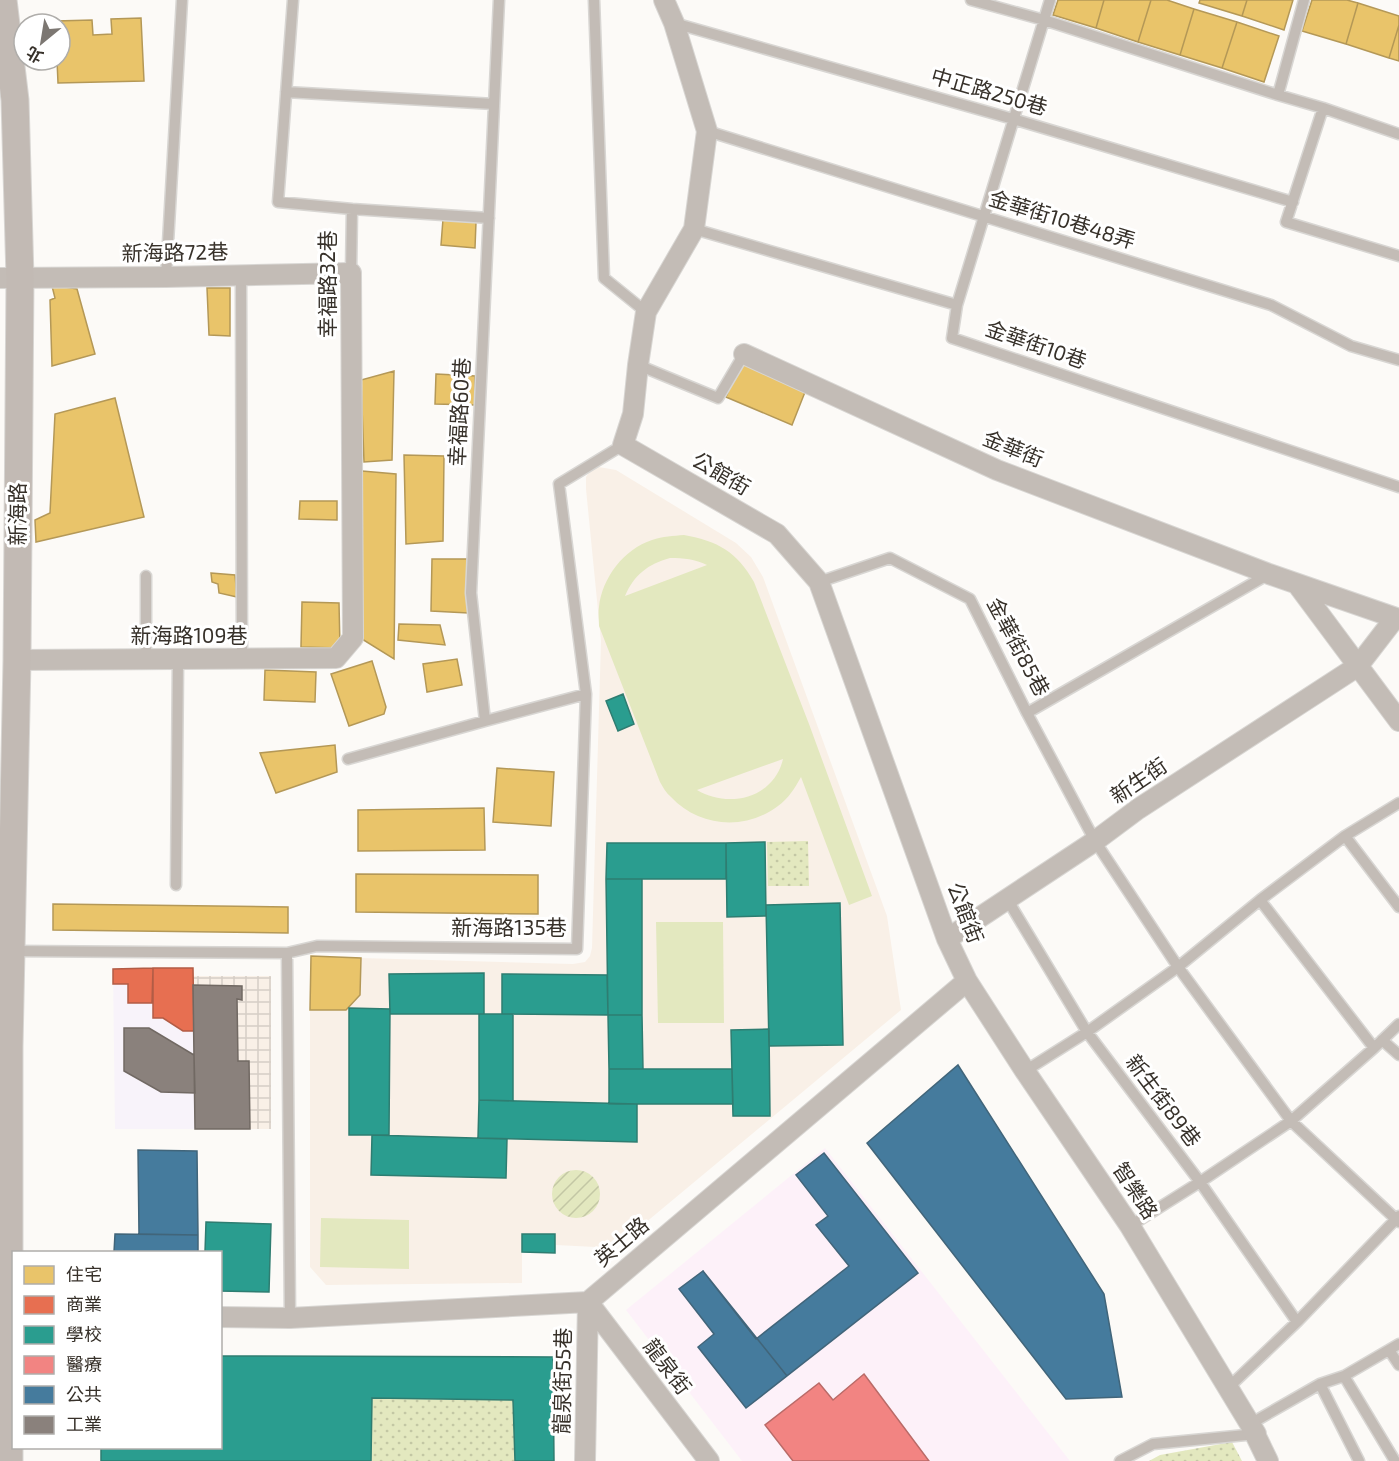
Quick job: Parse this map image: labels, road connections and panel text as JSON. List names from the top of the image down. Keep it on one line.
{"streets":{"street":["新海路72巷","幸福路32巷","金華街","公館街","新海路","新海路109巷","新生街","智樂路","英士路","龍泉街","龍泉街55巷"],"lane":["中正路250巷","金華街10巷48弄","金華街10巷","幸福路60巷","金華街85巷","新海路135巷","新生街89巷"]},"crossings":[["新海路72巷","幸福路32巷"],["新海路72巷","新海路"],["幸福路32巷","新海路109巷"],["金華街","金華街85巷"],["金華街","新生街"],["公館街","金華街85巷"],["公館街","新生街"],["公館街","新海路135巷"],["公館街","智樂路"],["公館街","英士路"],["新海路","新海路109巷"],["新海路","新海路135巷"],["新生街","新生街89巷"],["智樂路","英士路"],["英士路","龍泉街"],["英士路","龍泉街55巷"],["龍泉街","龍泉街55巷"]],"legend":["住宅","商業","學校","醫療","公共","工業"],"north":"bottom left"}
